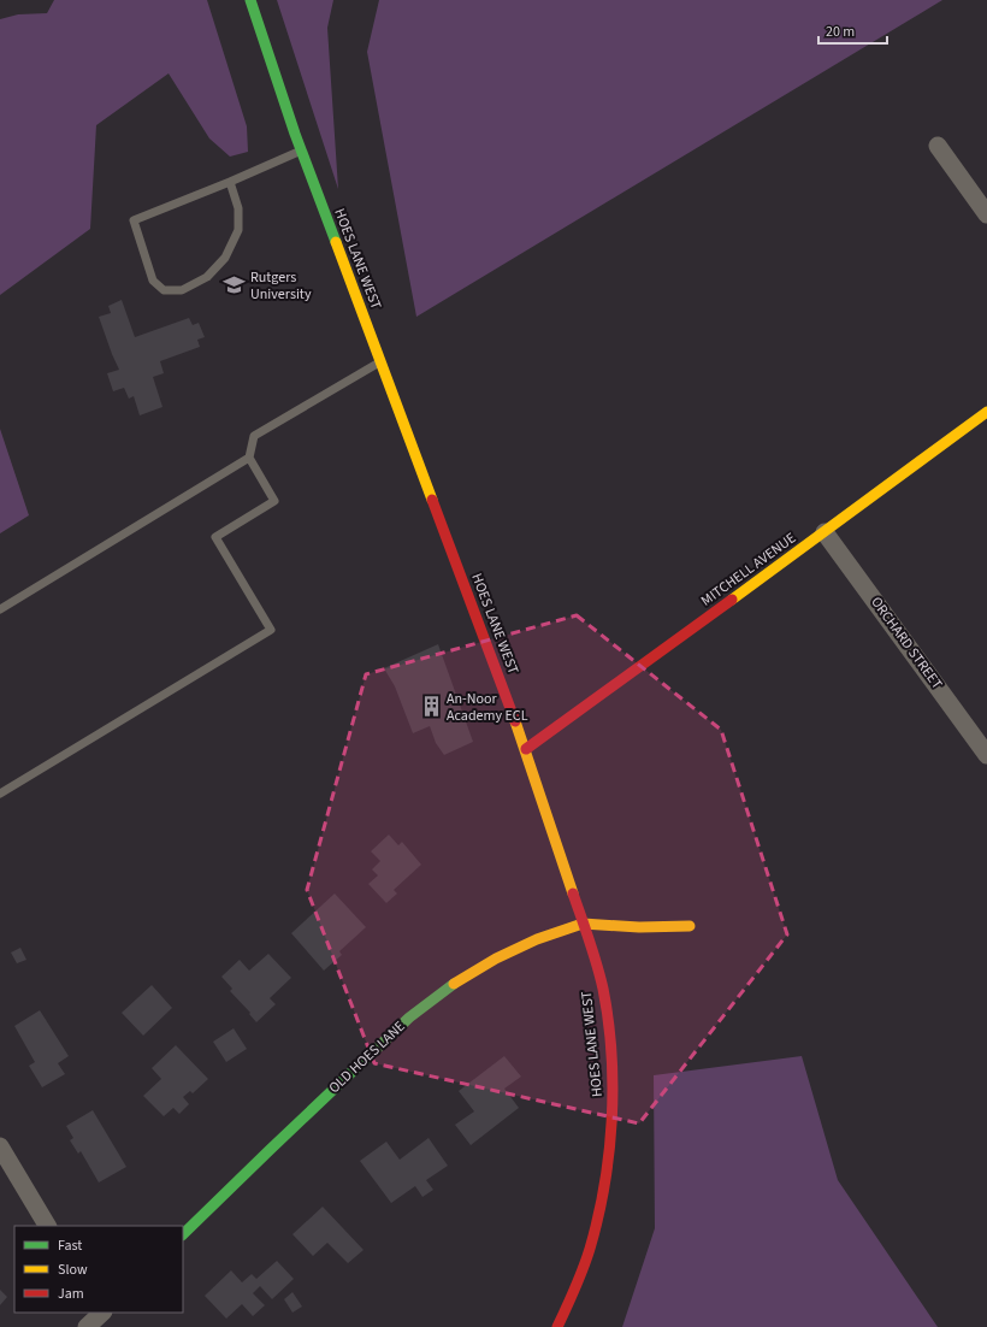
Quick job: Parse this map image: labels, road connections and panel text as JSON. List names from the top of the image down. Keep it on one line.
{"streets":{"street":["HOES LANE WEST","MITCHELL AVENUE","ORCHARD STREET","OLD HOES LANE"]},"crossings":[["HOES LANE WEST","MITCHELL AVENUE"],["HOES LANE WEST","OLD HOES LANE"],["MITCHELL AVENUE","ORCHARD STREET"]],"places":{"school or university":["Rutgers University"],"building":["An-Noor Academy ECL"]},"legend":["Fast","Slow","Jam"],"scale_bar":"20 m"}
